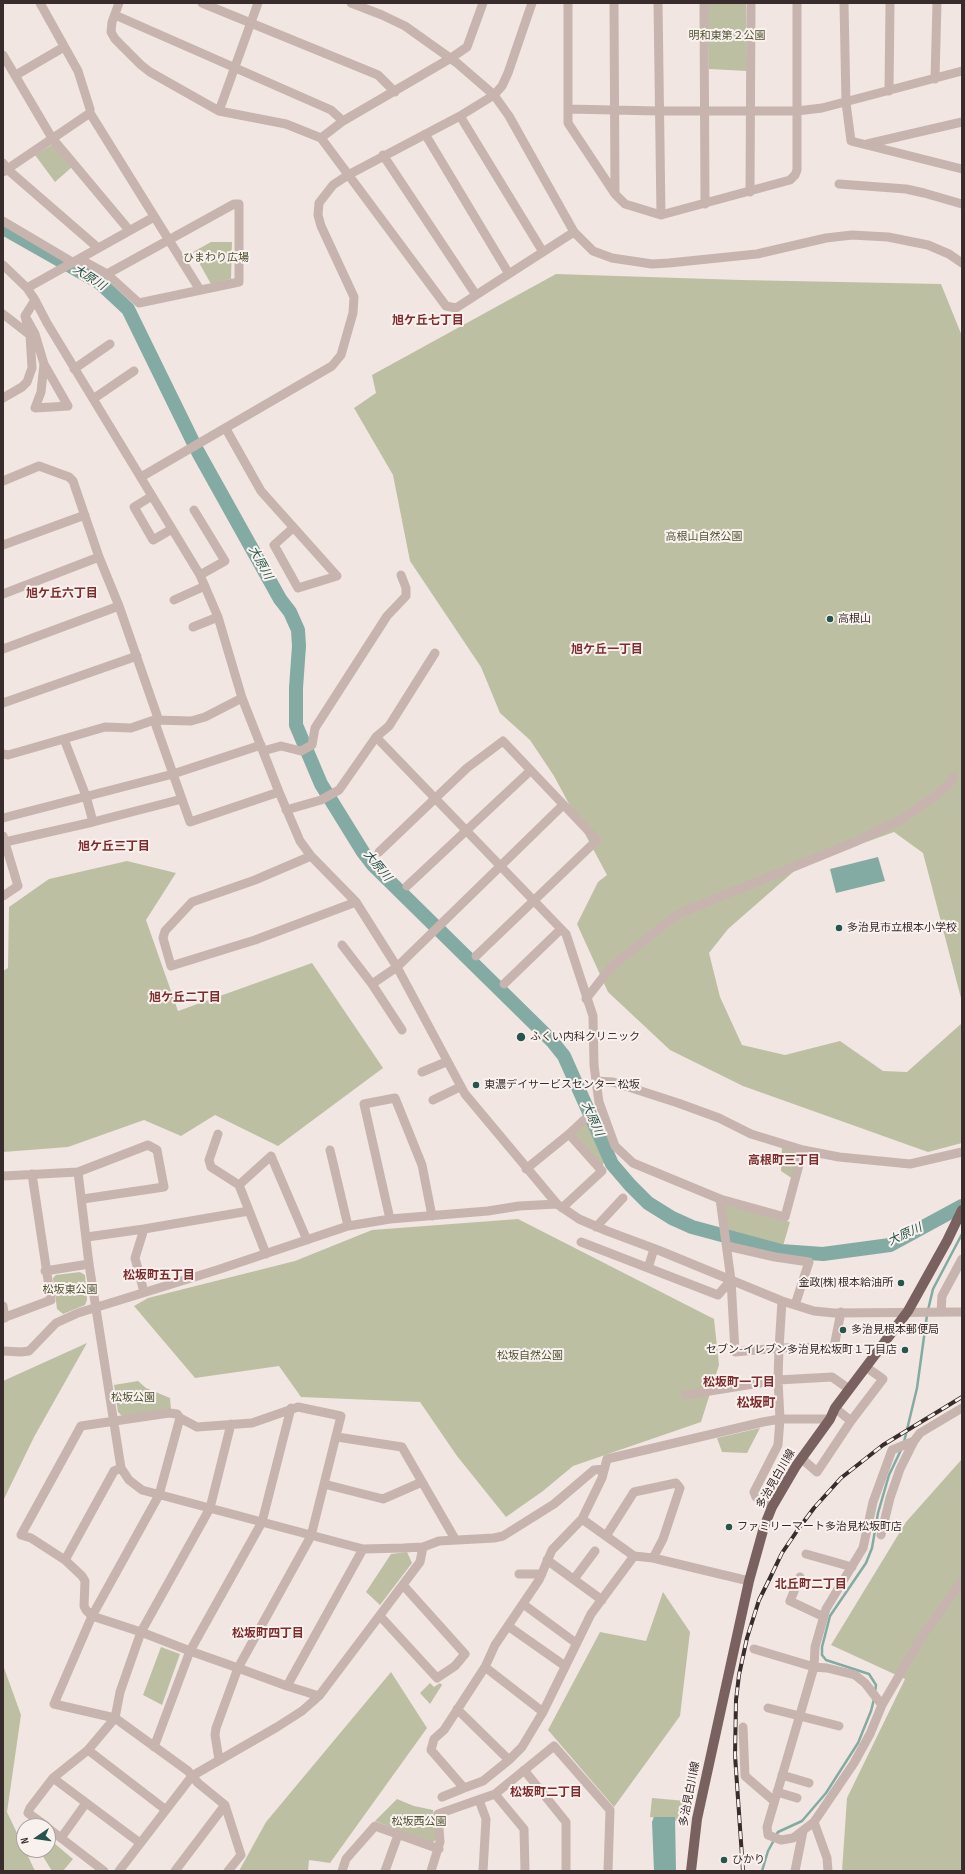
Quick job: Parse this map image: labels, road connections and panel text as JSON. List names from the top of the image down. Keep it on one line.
{"streets":{"main road":["多治見白川線"]},"districts":["旭ケ丘七丁目","旭ケ丘六丁目","旭ケ丘一丁目","旭ケ丘三丁目","旭ケ丘二丁目","高根町三丁目","松坂町五丁目","松坂町一丁目","松坂町","北丘町二丁目","松坂町四丁目","松坂町二丁目"],"water":["大原川"],"parks":["明和東第２公園","ひまわり広場","高根山自然公園","松坂東公園","松坂自然公園","松坂公園","松坂西公園"],"places":["高根山","多治見市立根本小学校","ふくい内科クリニック","東濃デイサービスセンター 松坂","金政(株) 根本給油所","多治見根本郵便局","セブン-イレブン多治見松坂町１丁目店","ファミリーマート多治見松坂町店","ひかり"],"north":"left"}
